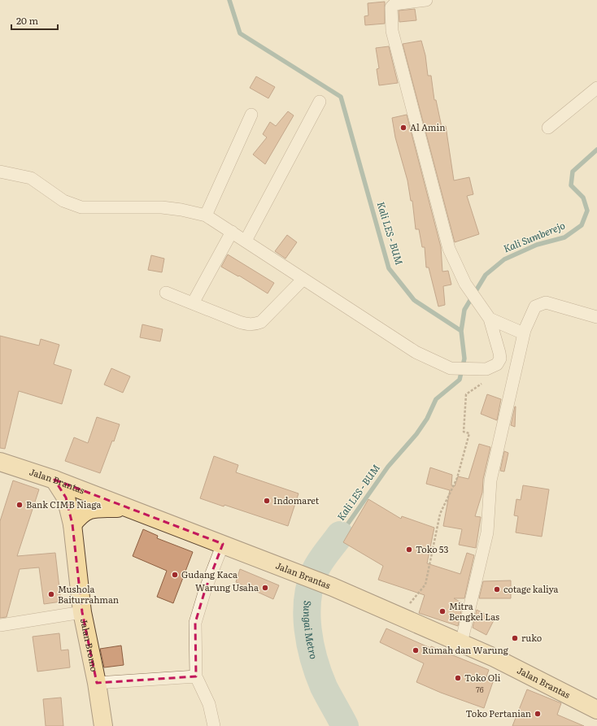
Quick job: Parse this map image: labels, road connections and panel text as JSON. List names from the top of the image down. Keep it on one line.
{"streets":{"main road":["Jalan Brantas","Jalan Bromo"]},"crossings":[["Jalan Brantas","Jalan Bromo"]],"water":["Kali LES - BUM","Kali Sumberejo","Sungai Metro"],"places":["Al Amin","Indomaret","Bank CIMB Niaga","Toko 53","Gudang Kaca","Warung Usaha","cotage kaliya","Mushola Baiturrahman","Mitra Bengkel Las","ruko","Rumah dan Warung","Toko Oli","Toko Pertanian"],"house_numbers":["76"],"scale_bar":"20 m"}
